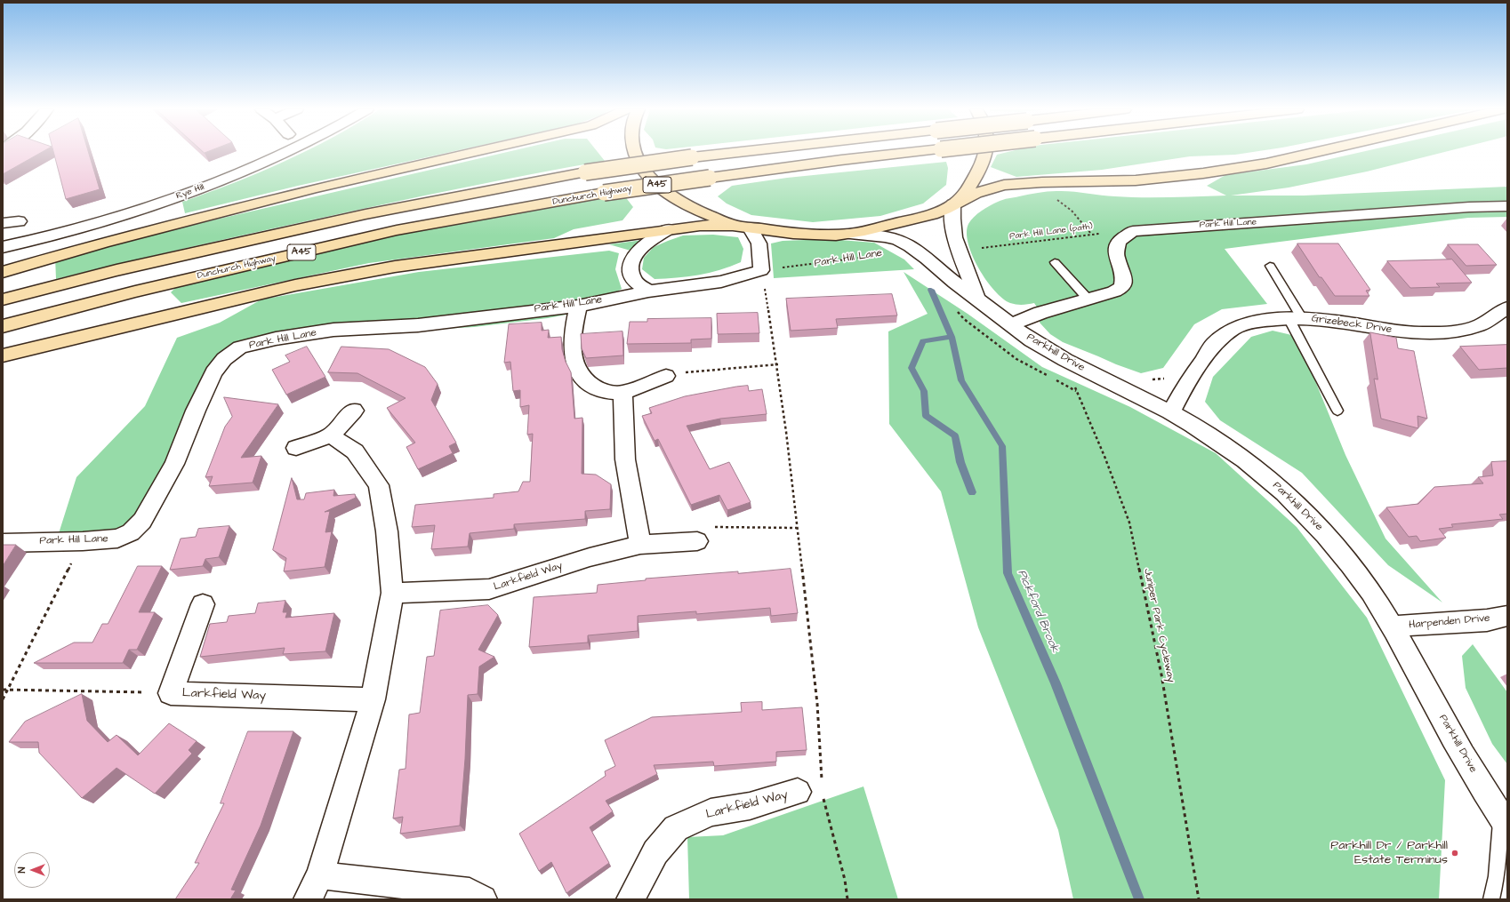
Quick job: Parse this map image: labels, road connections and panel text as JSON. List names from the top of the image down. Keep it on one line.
{"streets":{"highway":["A45","Dunchurch Highway"],"street":["Rye Hill","Park Hill Lane","Grizebeck Drive","Parkhill Drive","Larkfield Way","Harpenden Drive"],"path":["Park Hill Lane (path)","Juniper Park Cycleway"]},"crossings":[["Park Hill Lane","Park Hill Lane (path)"],["Grizebeck Drive","Parkhill Drive"],["Parkhill Drive","Harpenden Drive"],["Parkhill Drive","Juniper Park Cycleway"]],"water":["Pickford Brook"],"places":["Parkhill Dr / Parkhill Estate Terminus"],"north":"left"}
